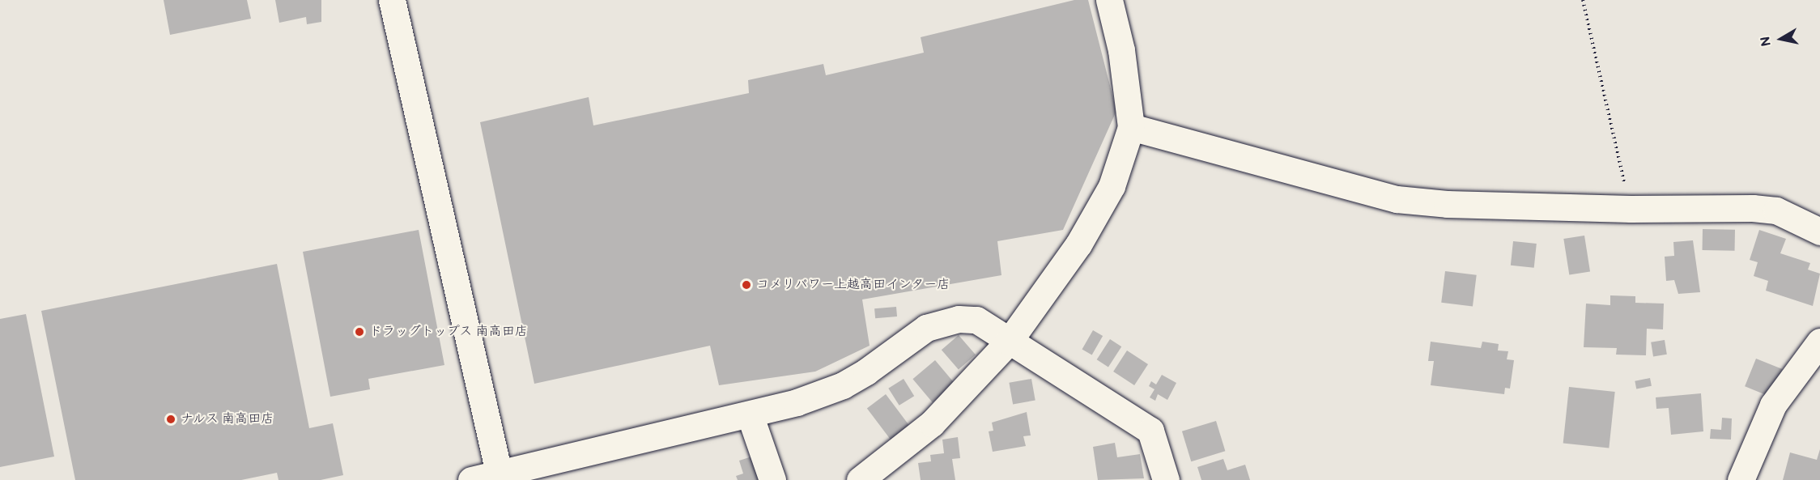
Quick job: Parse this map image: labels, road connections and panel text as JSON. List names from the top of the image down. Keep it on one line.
{"places":["コメリパワー上越高田インター店","ドラッグトップス 南高田店","ナルス 南高田店"],"north":"left"}
